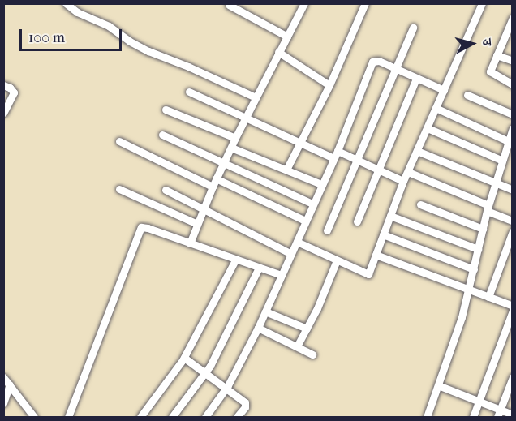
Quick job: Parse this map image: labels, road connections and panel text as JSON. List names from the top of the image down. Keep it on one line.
{"scale_bar":"100 m","north":"right"}
